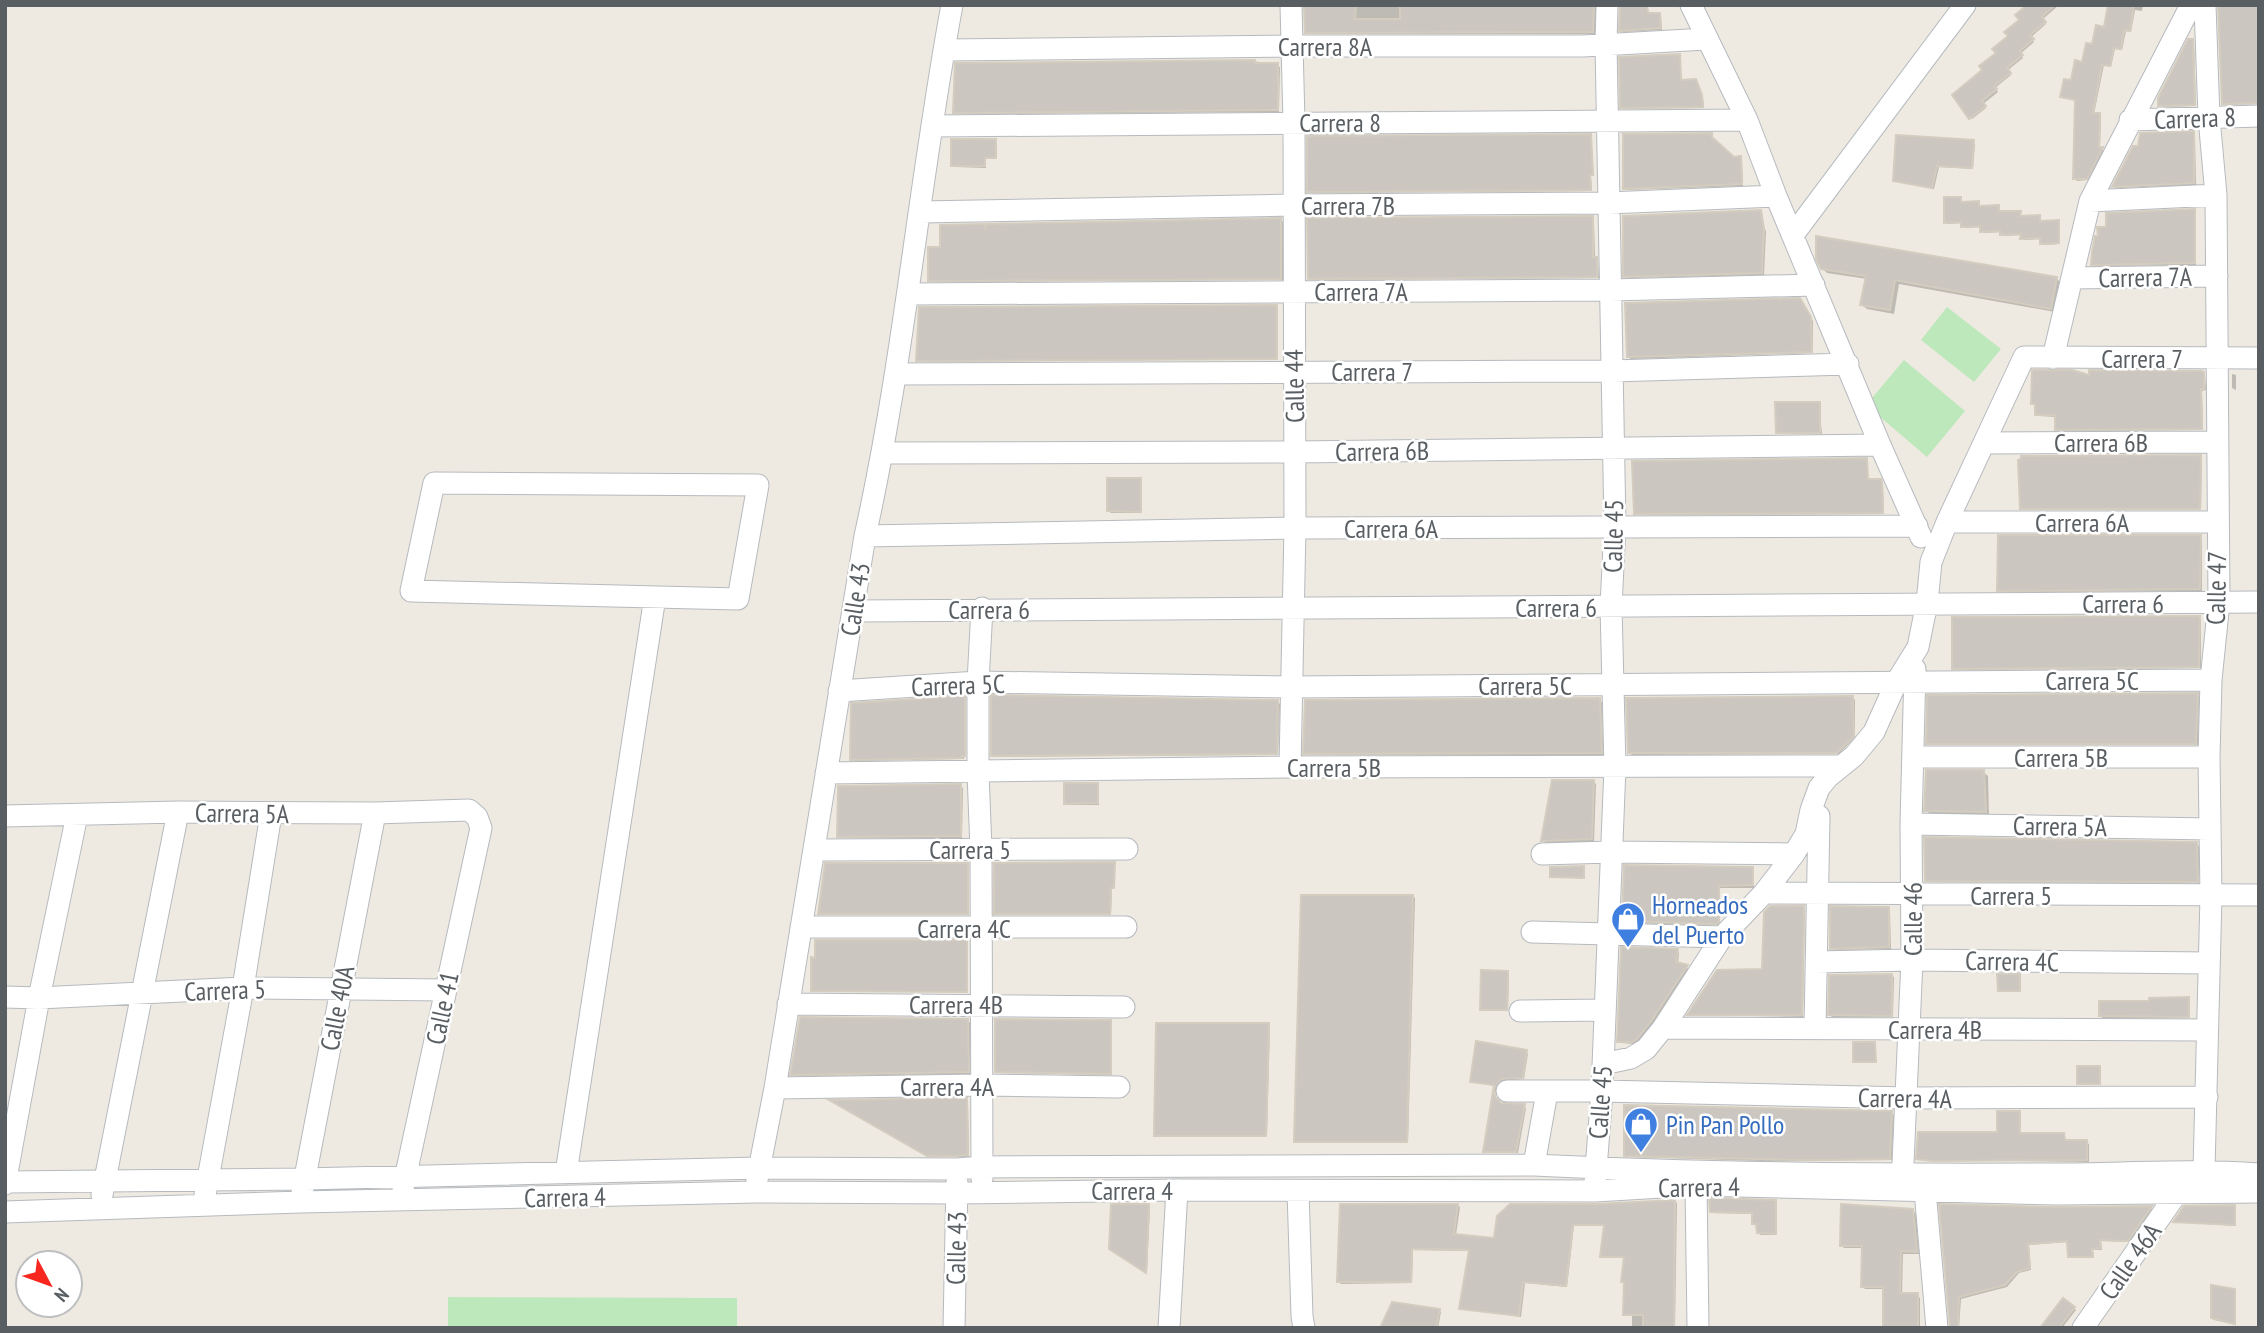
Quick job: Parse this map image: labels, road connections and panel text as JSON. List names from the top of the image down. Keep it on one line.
{"streets":{"street":["Carrera 8A","Carrera 8","Carrera 7B","Carrera 7A","Carrera 7","Calle 44","Carrera 6B","Carrera 6A","Calle 45","Calle 47","Calle 43","Carrera 6","Carrera 5C","Carrera 5B","Carrera 5A","Carrera 5","Calle 46","Carrera 4C","Carrera 4B","Calle 40A","Calle 41","Carrera 4A","Carrera 4","Calle 46A"]},"crossings":[["Carrera 8A","Calle 44"],["Carrera 8A","Calle 45"],["Carrera 8A","Calle 43"],["Carrera 8","Calle 44"],["Carrera 8","Calle 45"],["Carrera 8","Calle 47"],["Carrera 8","Calle 43"],["Carrera 7B","Calle 44"],["Carrera 7B","Calle 45"],["Carrera 7B","Calle 43"],["Carrera 7A","Calle 44"],["Carrera 7A","Calle 45"],["Carrera 7A","Calle 47"],["Carrera 7A","Calle 43"],["Carrera 7","Calle 44"],["Carrera 7","Carrera 6B"],["Carrera 7","Calle 45"],["Carrera 7","Calle 47"],["Carrera 7","Calle 43"],["Calle 44","Carrera 6B"],["Calle 44","Carrera 6A"],["Calle 44","Carrera 6"],["Calle 44","Carrera 5C"],["Calle 44","Carrera 5B"],["Carrera 6B","Calle 45"],["Carrera 6B","Calle 47"],["Carrera 6B","Calle 43"],["Carrera 6A","Calle 45"],["Carrera 6A","Calle 47"],["Carrera 6A","Calle 43"],["Calle 45","Carrera 6"],["Calle 45","Carrera 5C"],["Calle 45","Carrera 5B"],["Calle 45","Carrera 4A"],["Calle 45","Carrera 4"],["Calle 47","Carrera 6"],["Calle 47","Carrera 5C"],["Calle 47","Carrera 5B"],["Calle 47","Carrera 5A"],["Calle 47","Carrera 5"],["Calle 47","Carrera 4C"],["Calle 47","Carrera 4B"],["Calle 47","Carrera 4A"],["Calle 47","Carrera 4"],["Calle 43","Carrera 6"],["Calle 43","Carrera 5C"],["Calle 43","Carrera 5B"],["Calle 43","Carrera 5"],["Calle 43","Carrera 4C"],["Calle 43","Carrera 4B"],["Calle 43","Carrera 4A"],["Calle 43","Carrera 4"],["Carrera 5C","Calle 46"],["Carrera 5B","Calle 46"],["Carrera 5A","Calle 46"],["Carrera 5A","Calle 40A"],["Carrera 5A","Calle 41"],["Carrera 5","Calle 46"],["Carrera 5","Calle 40A"],["Carrera 5","Calle 41"],["Calle 46","Carrera 4C"],["Calle 46","Carrera 4B"],["Calle 46","Carrera 4A"],["Calle 46","Carrera 4"],["Calle 40A","Carrera 4"],["Calle 41","Carrera 4"],["Carrera 4","Calle 46A"]],"places":{"shop":["Horneados del Puerto","Pin Pan Pollo"]},"north":"bottom right"}
